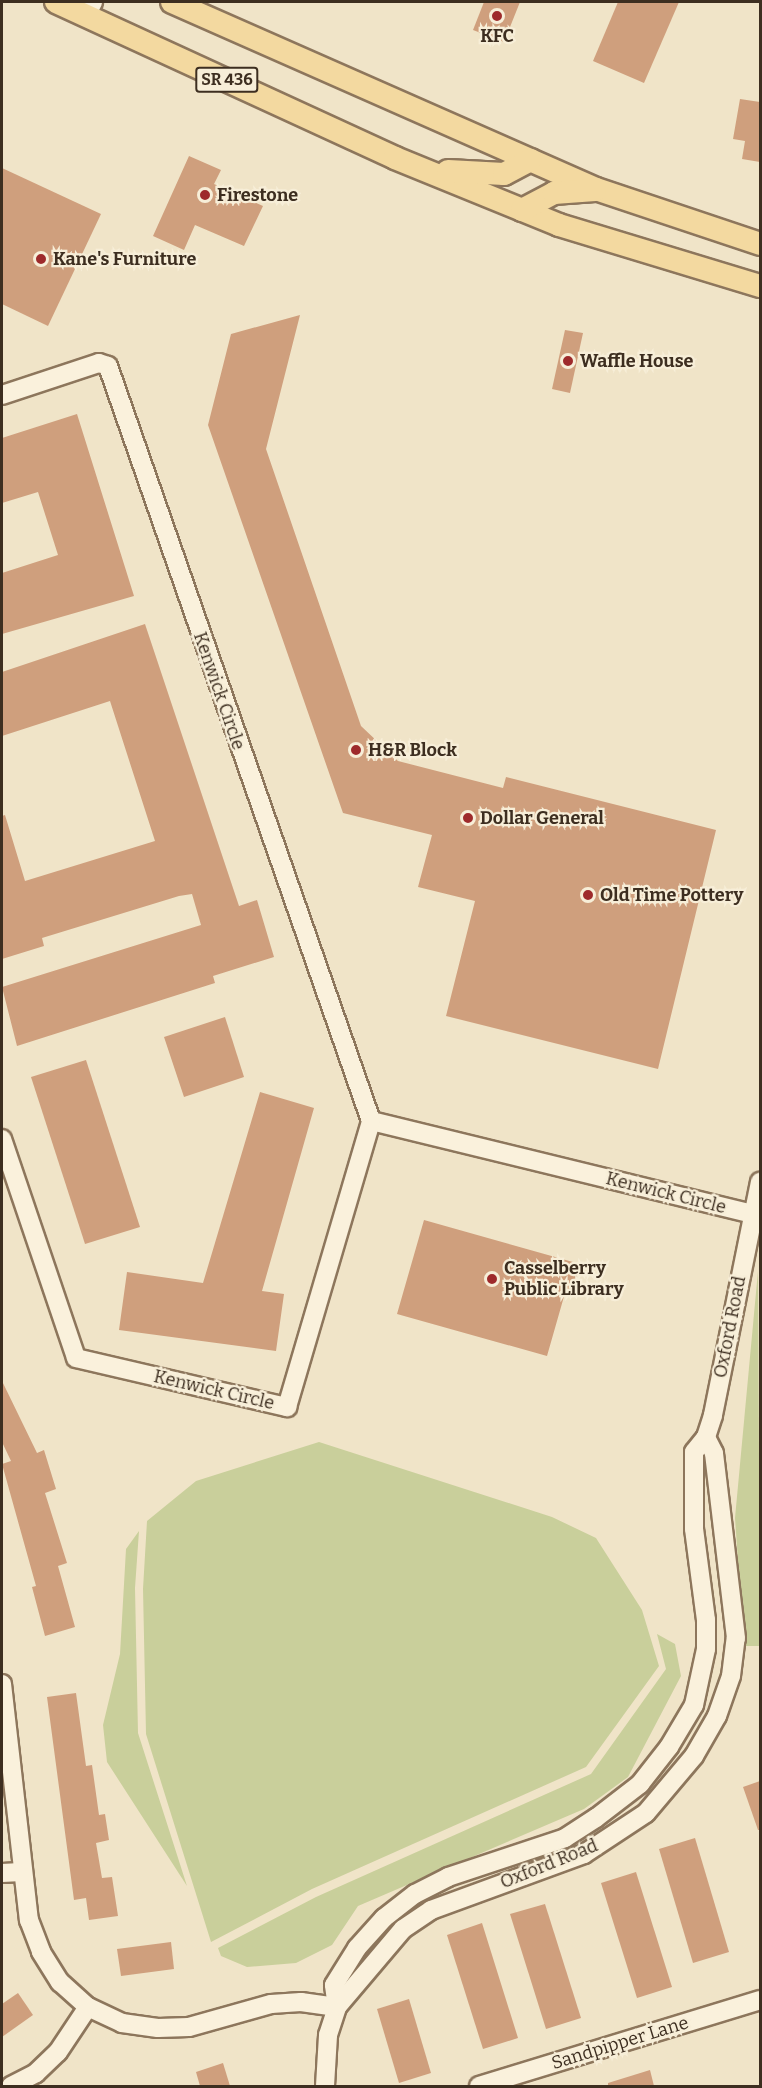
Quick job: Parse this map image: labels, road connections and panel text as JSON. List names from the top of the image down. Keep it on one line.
{"streets":{"main road":["SR 436"],"street":["Kenwick Circle","Oxford Road","Sandpipper Lane"]},"crossings":[["Kenwick Circle","Oxford Road"]],"places":["KFC","Firestone","Kane's Furniture","Waffle House","H&R Block","Dollar General","Old Time Pottery","Casselberry Public Library"]}
